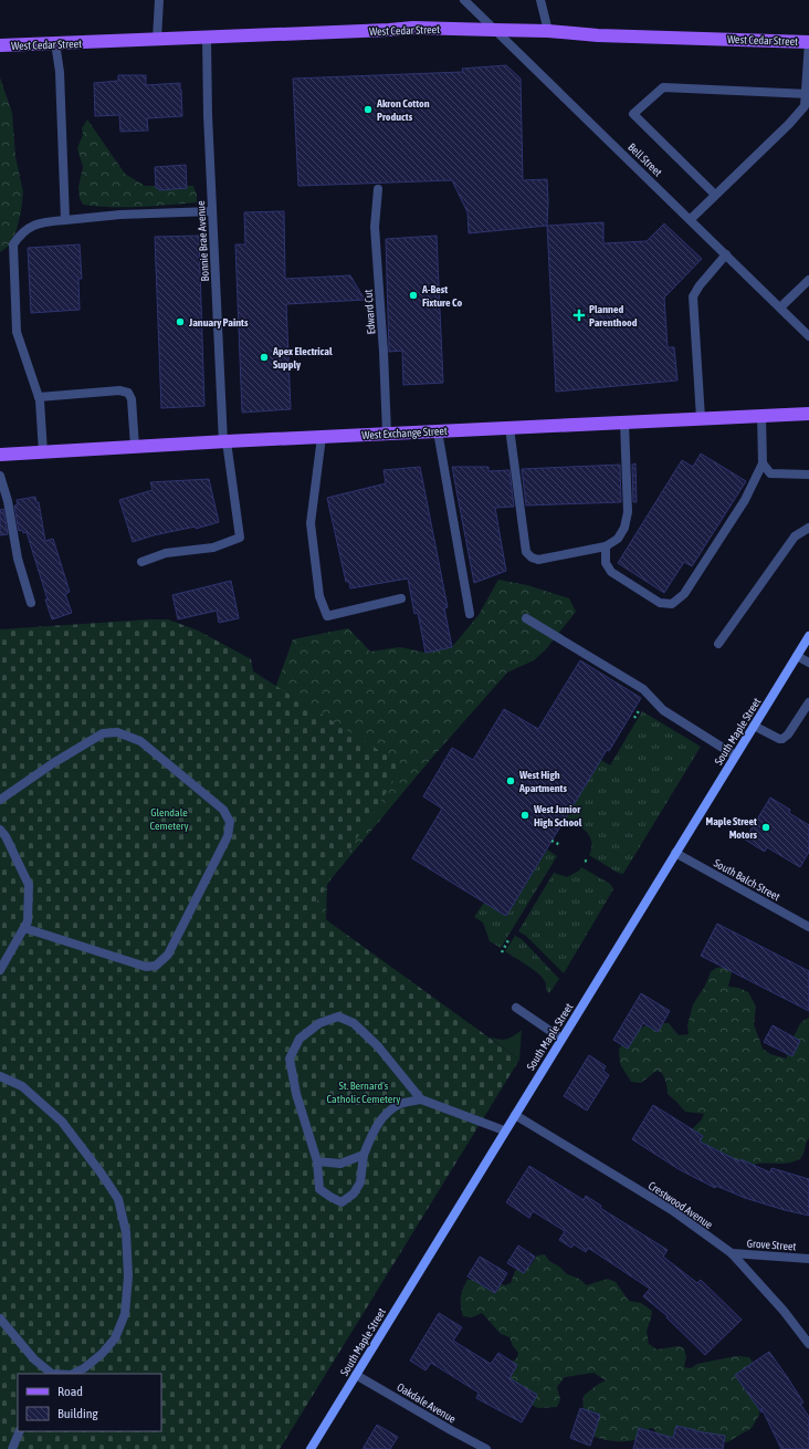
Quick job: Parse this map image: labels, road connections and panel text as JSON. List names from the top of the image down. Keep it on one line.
{"streets":{"main road":["West Cedar Street","West Exchange Street","South Maple Street"],"street":["Bell Street","Bonnie Brae Avenue","Edward Cut","South Balch Street","Crestwood Avenue","Grove Street","Oakdale Avenue"]},"crossings":[["West Cedar Street","Bell Street"],["West Cedar Street","Bonnie Brae Avenue"],["Bonnie Brae Avenue","West Exchange Street"],["Edward Cut","West Exchange Street"],["South Maple Street","South Balch Street"],["South Maple Street","Crestwood Avenue"],["South Maple Street","Oakdale Avenue"],["Crestwood Avenue","Grove Street"]],"parks":["Glendale Cemetery","St. Bernard's Catholic Cemetery"],"places":{"other":["Akron Cotton Products","A-Best Fixture Co","January Paints","Apex Electrical Supply","West High Apartments","West Junior High School","Maple Street Motors"],"health":["Planned Parenthood"]},"legend":["Road","Building"]}
